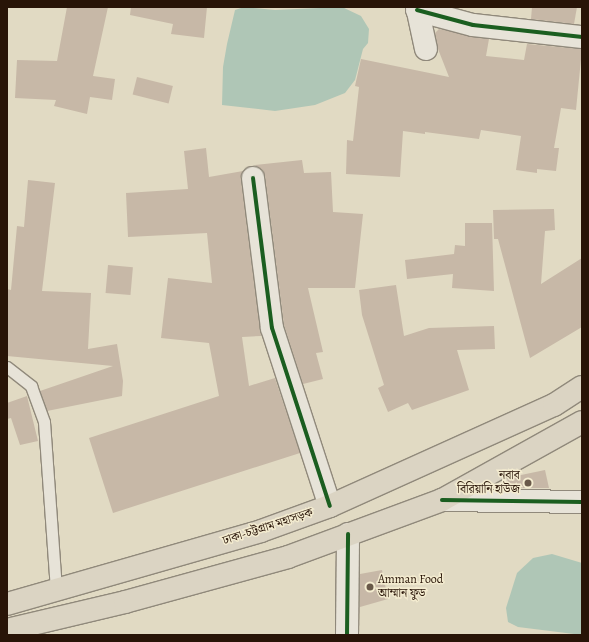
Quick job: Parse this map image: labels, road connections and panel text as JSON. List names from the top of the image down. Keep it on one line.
{"streets":{"highway":["ঢাকা-চট্টগ্রাম মহাসড়ক"]},"places":["নবাব বিরিয়ানি হাউজ","Amman Food আম্মান ফুড"]}
